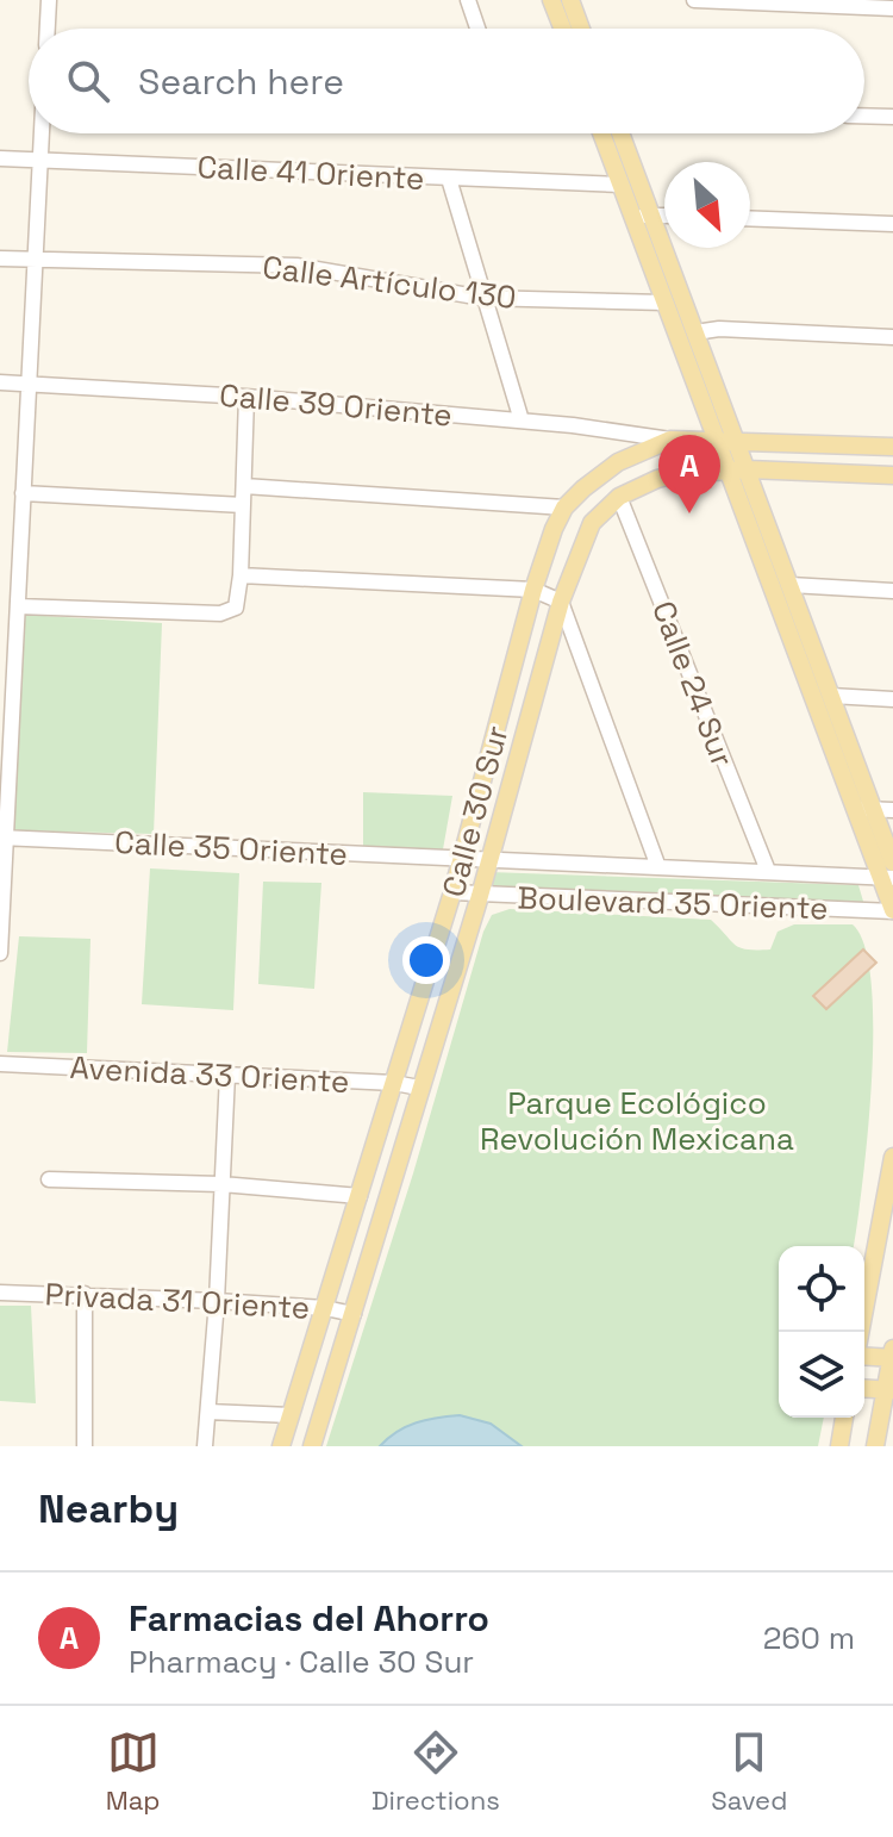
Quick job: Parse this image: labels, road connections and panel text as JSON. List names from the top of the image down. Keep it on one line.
{"streets":{"main road":["Calle 30 Sur"],"street":["Calle 41 Oriente","Calle Artículo 130","Calle 39 Oriente","Calle 24 Sur","Calle 35 Oriente","Boulevard 35 Oriente","Avenida 33 Oriente","Privada 31 Oriente"]},"crossings":[["Calle 39 Oriente","Calle 30 Sur"],["Calle 24 Sur","Calle 30 Sur"],["Calle 24 Sur","Boulevard 35 Oriente"],["Calle 30 Sur","Calle 35 Oriente"],["Calle 30 Sur","Boulevard 35 Oriente"],["Calle 30 Sur","Avenida 33 Oriente"],["Calle 30 Sur","Privada 31 Oriente"],["Calle 35 Oriente","Boulevard 35 Oriente"]],"parks":["Parque Ecológico Revolución Mexicana"],"north":"bottom right","page":{"search":"Search here","pins":"A","heading":"Nearby","list":[{"mark":"A","name":"Farmacias del Ahorro","note":"Pharmacy · Calle 30 Sur","value":"260 m"}],"nav":["Map","Directions","Saved"]}}
